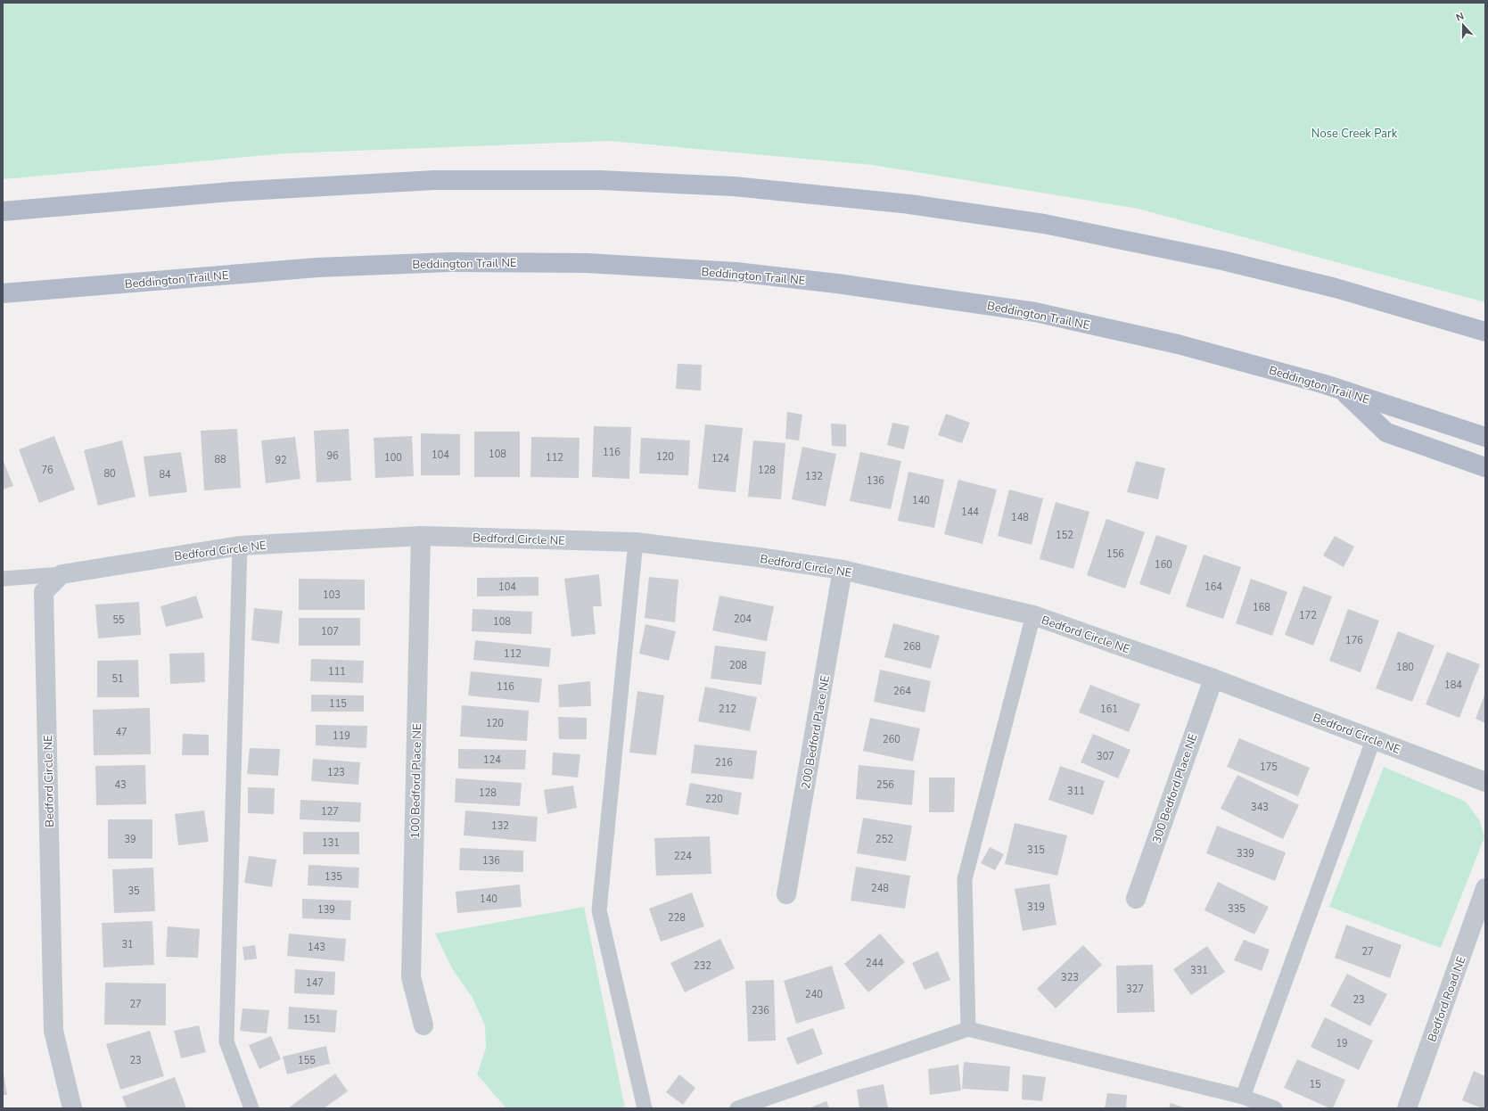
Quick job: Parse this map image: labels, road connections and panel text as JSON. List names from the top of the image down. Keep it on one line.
{"streets":{"main road":["Beddington Trail NE"],"street":["Bedford Circle NE","200 Bedford Place NE","100 Bedford Place NE","300 Bedford Place NE","Bedford Road NE"]},"crossings":[["Bedford Circle NE","200 Bedford Place NE"],["Bedford Circle NE","100 Bedford Place NE"],["Bedford Circle NE","300 Bedford Place NE"]],"parks":["Nose Creek Park"],"house_numbers":["116","108","104","96","120","100","112","124","88","92","76","128","80","84","132","136","140","144","148","152","156","160","104","164","103","168","172","204","55","108","107","176","268","112","208","180","111","51","184","116","264","115","212","161","120","47","119","260","307","124","216","175","123","43","256","311","128","220","343","127","132","39","252","131","315","339","224","136","135","248","35","140","319","335","139","228","31","143","27","244","232","331","323","147","327","240","23","27","236","151","19","23","155","15"],"north":"top"}
